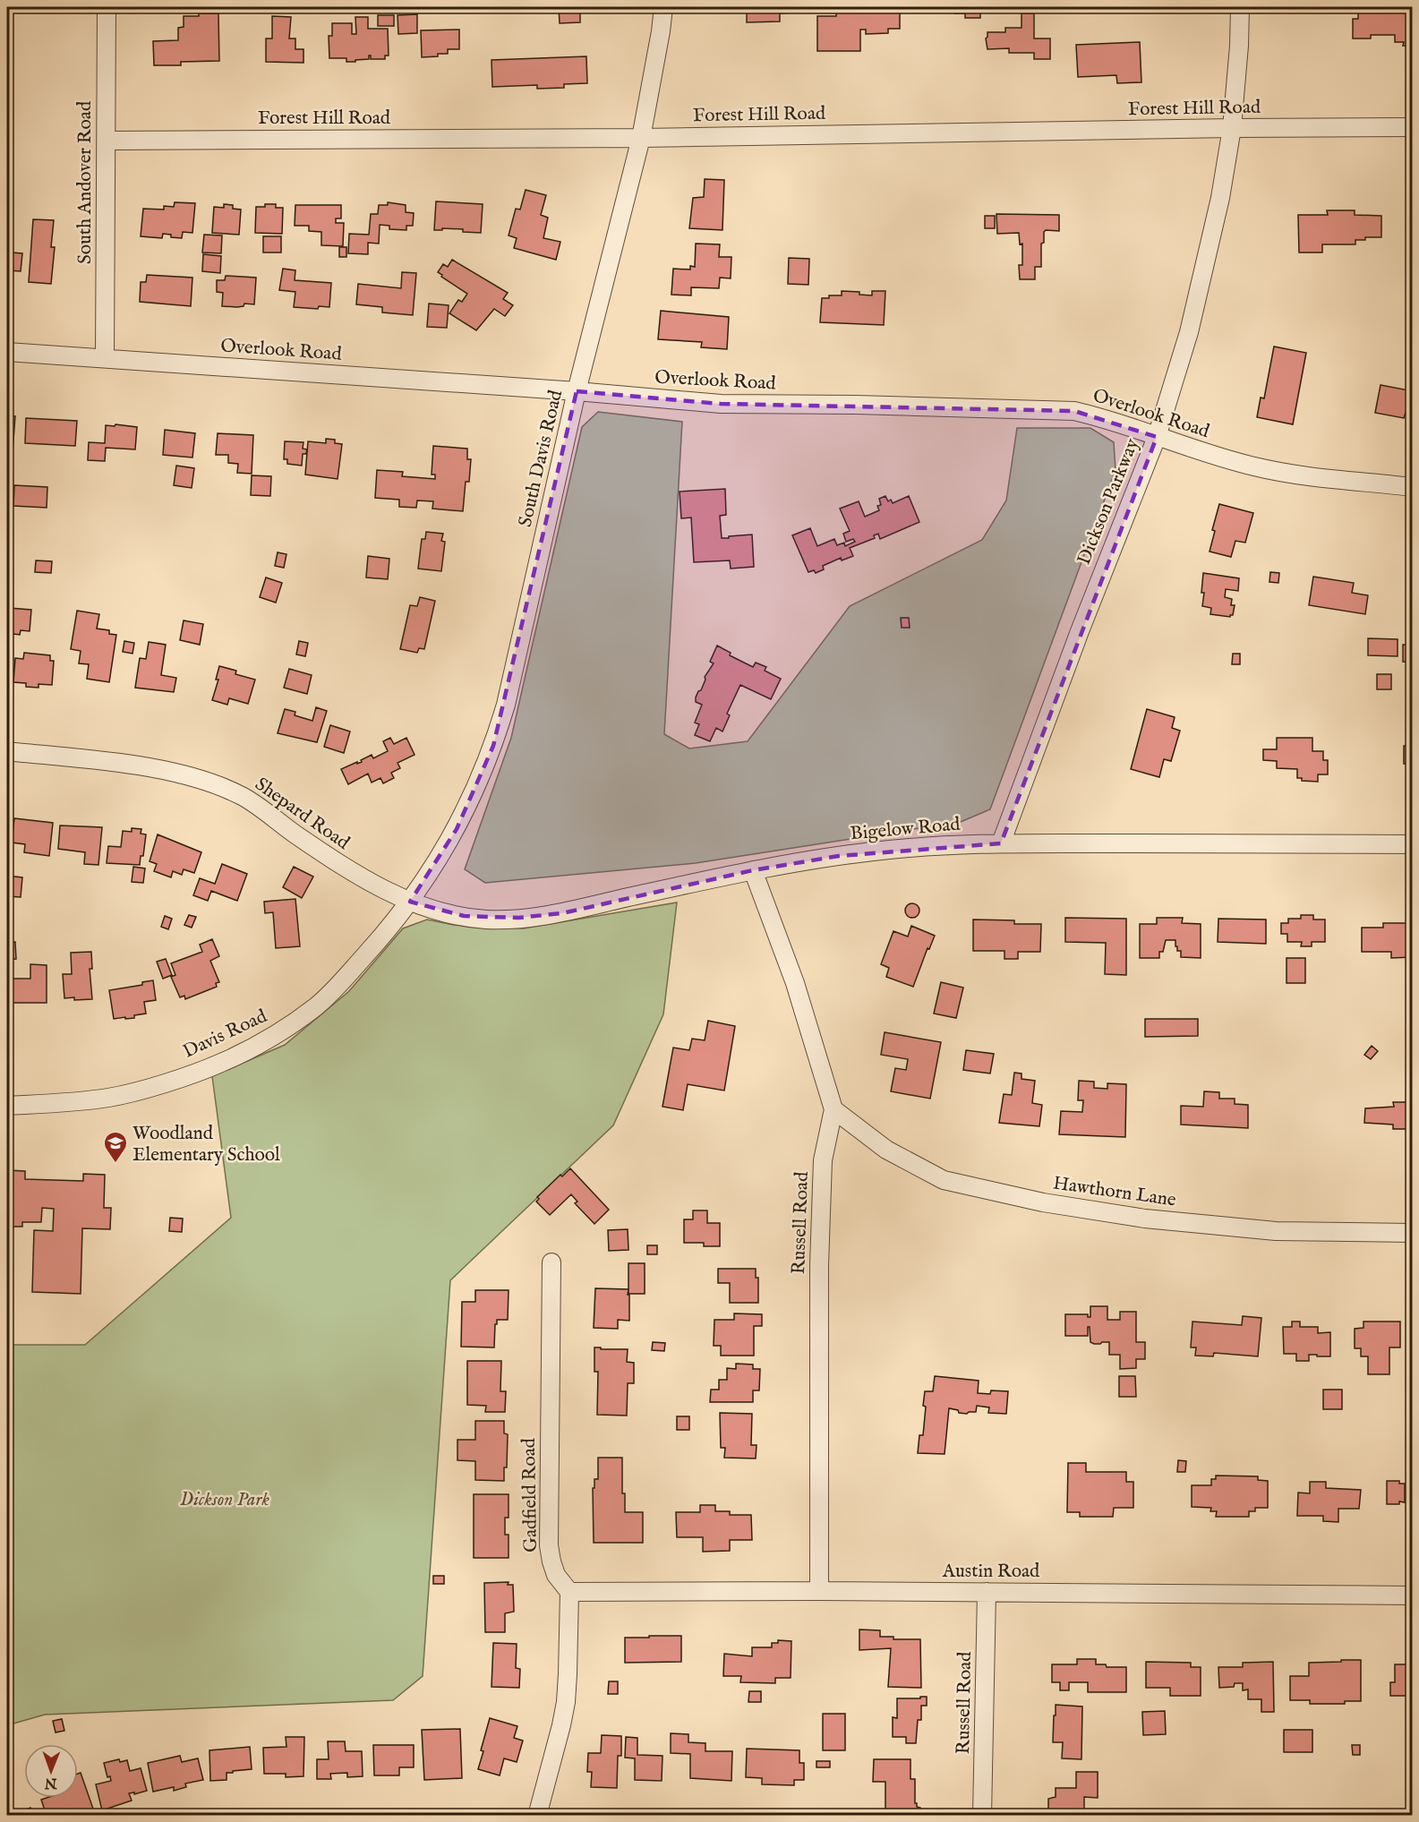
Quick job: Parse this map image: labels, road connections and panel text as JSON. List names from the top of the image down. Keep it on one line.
{"streets":{"street":["Forest Hill Road","South Andover Road","Overlook Road","South Davis Road","Dickson Parkway","Shepard Road","Bigelow Road","Davis Road","Hawthorn Lane","Russell Road","Gadfield Road","Austin Road"]},"crossings":[["Forest Hill Road","South Andover Road"],["Forest Hill Road","South Davis Road"],["Forest Hill Road","Dickson Parkway"],["South Andover Road","Overlook Road"],["Overlook Road","South Davis Road"],["Overlook Road","Dickson Parkway"],["South Davis Road","Shepard Road"],["South Davis Road","Bigelow Road"],["South Davis Road","Davis Road"],["Dickson Parkway","Bigelow Road"],["Shepard Road","Bigelow Road"],["Shepard Road","Davis Road"],["Bigelow Road","Davis Road"],["Bigelow Road","Russell Road"],["Hawthorn Lane","Russell Road"],["Russell Road","Austin Road"],["Gadfield Road","Austin Road"]],"parks":["Dickson Park"],"places":{"school or university":["Woodland Elementary School"]},"north":"bottom"}
